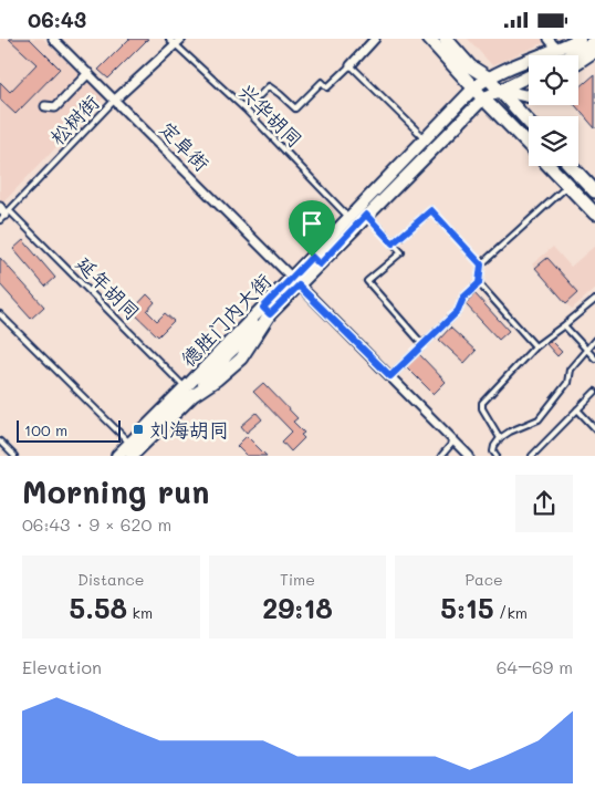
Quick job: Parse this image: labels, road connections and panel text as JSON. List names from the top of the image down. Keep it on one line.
{"streets":{"main road":["德胜门内大街"],"street":["松树街","定阜街"],"lane":["兴华胡同","延年胡同"]},"crossings":[["兴华胡同","松树街"],["兴华胡同","德胜门内大街"],["松树街","定阜街"],["松树街","延年胡同"],["定阜街","德胜门内大街"],["延年胡同","德胜门内大街"]],"places":{"transit":["刘海胡同"]},"scale_bar":"100 m","page":{"status":"06:43","scale":"100 m","heading":["Morning run","06:43 · 9 × 620 m"],"stats":[["Distance","5.58 km"],["Time","29:18"],["Pace","5:15 /km"]],"chart":["Elevation","64–69 m"]}}
